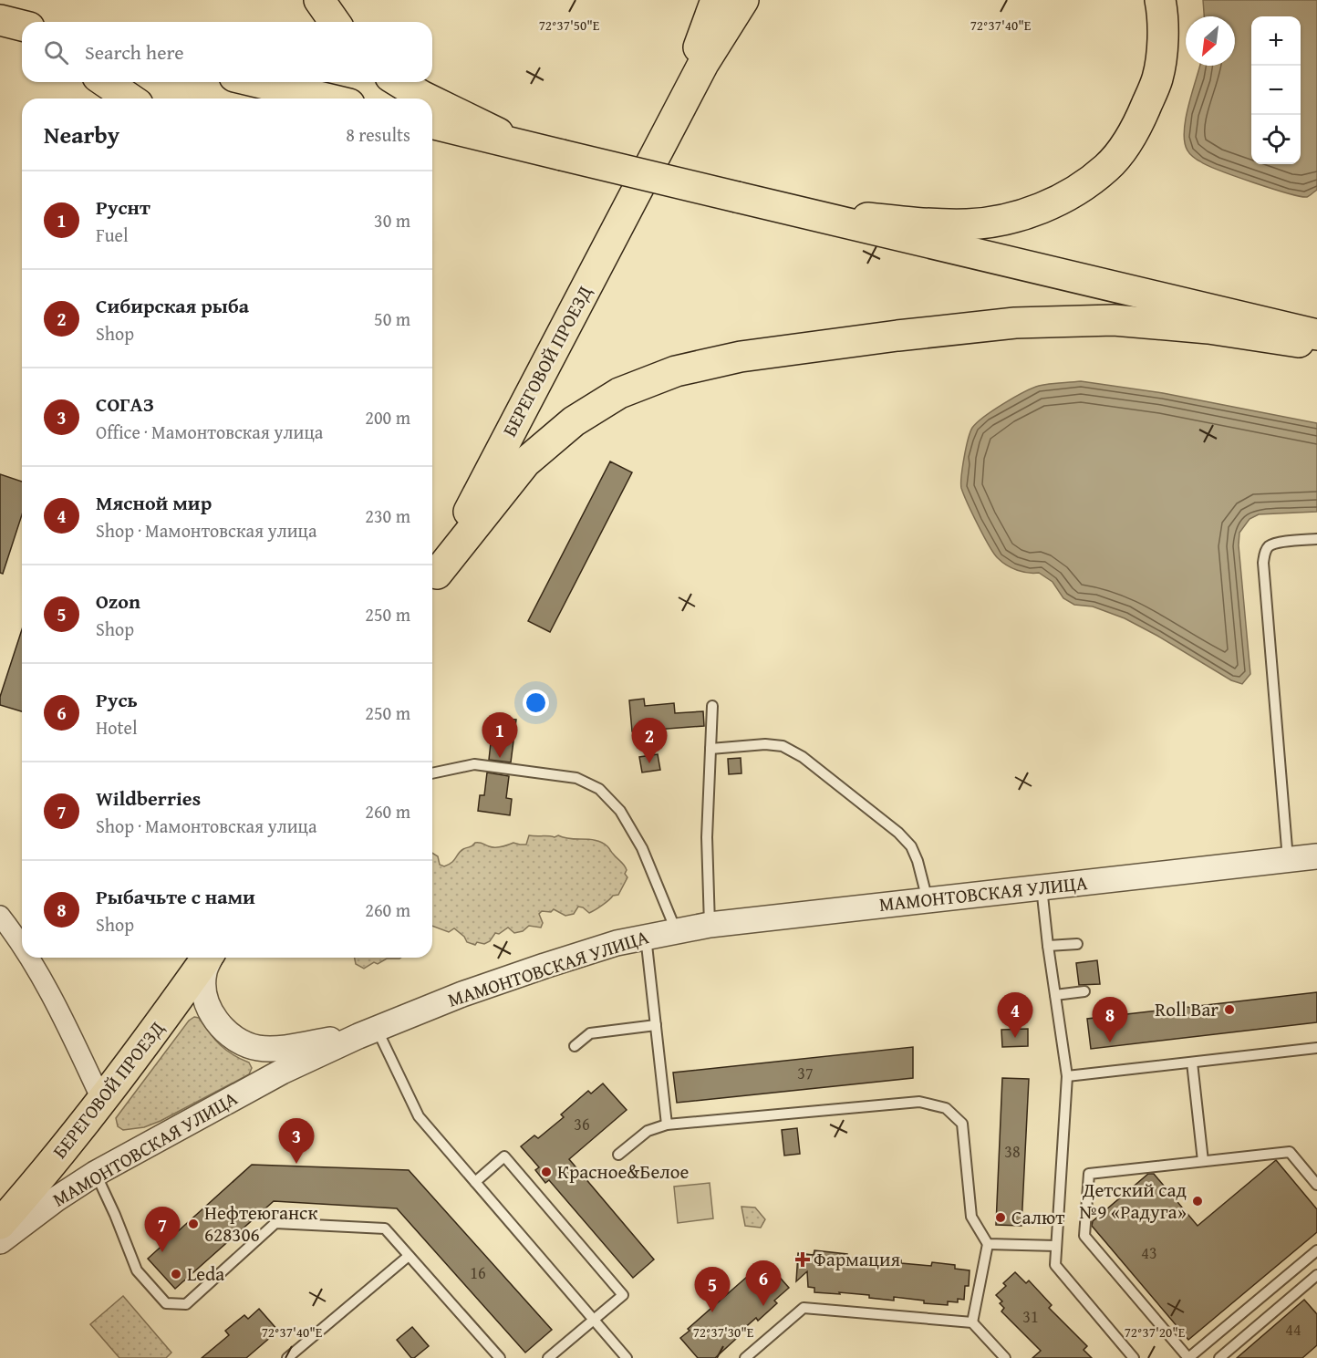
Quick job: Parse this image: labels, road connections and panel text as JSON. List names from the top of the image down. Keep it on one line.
{"streets":{"main road":["БЕРЕГОВОЙ ПРОЕЗД"],"street":["МАМОНТОВСКАЯ УЛИЦА"]},"places":{"other":["Roll Bar","Красное&Белое","Детский сад №9 «Радуга»","Салют","Нефтеюганск 628306","Leda"],"health":["Фармация"]},"house_numbers":["37","36","38","43","16","31","44"],"north":"bottom left","page":{"map_buttons":["+","−"],"search":"Search here","heading":["Nearby","8 results"],"list":[{"mark":"1","name":"Руснт","note":"Fuel","value":"30 m"},{"mark":"2","name":"Сибирская рыба","note":"Shop","value":"50 m"},{"mark":"3","name":"СОГАЗ","note":"Office · Мамонтовская улица","value":"200 m"},{"mark":"4","name":"Мясной мир","note":"Shop · Мамонтовская улица","value":"230 m"},{"mark":"5","name":"Ozon","note":"Shop","value":"250 m"},{"mark":"6","name":"Русь","note":"Hotel","value":"250 m"},{"mark":"7","name":"Wildberries","note":"Shop · Мамонтовская улица","value":"260 m"},{"mark":"8","name":"Рыбачьте с нами","note":"Shop","value":"260 m"}],"pins":["1","2","4","8","3","7","6","5"]},"coordinates":["72°37'50\"E","72°37'40\"E","72°37'30\"E","72°37'20\"E"]}
